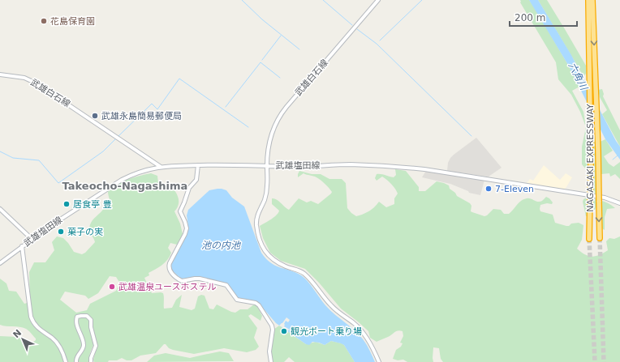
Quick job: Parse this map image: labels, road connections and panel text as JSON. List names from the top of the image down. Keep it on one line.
{"streets":{"highway":["NAGASAKI EXPRESSWAY"],"main road":["武雄白石線","武雄塩田線"]},"crossings":[["武雄白石線","武雄塩田線"]],"districts":["Takeocho-Nagashima"],"water":["六角川","池の内池"],"places":["花島保育園","武雄永島簡易郵便局","7-Eleven","居食亭 豊","菓子の実","武雄温泉ユースホステル","観光ボート乗り場"],"scale_bar":"200 m","north":"top left"}
